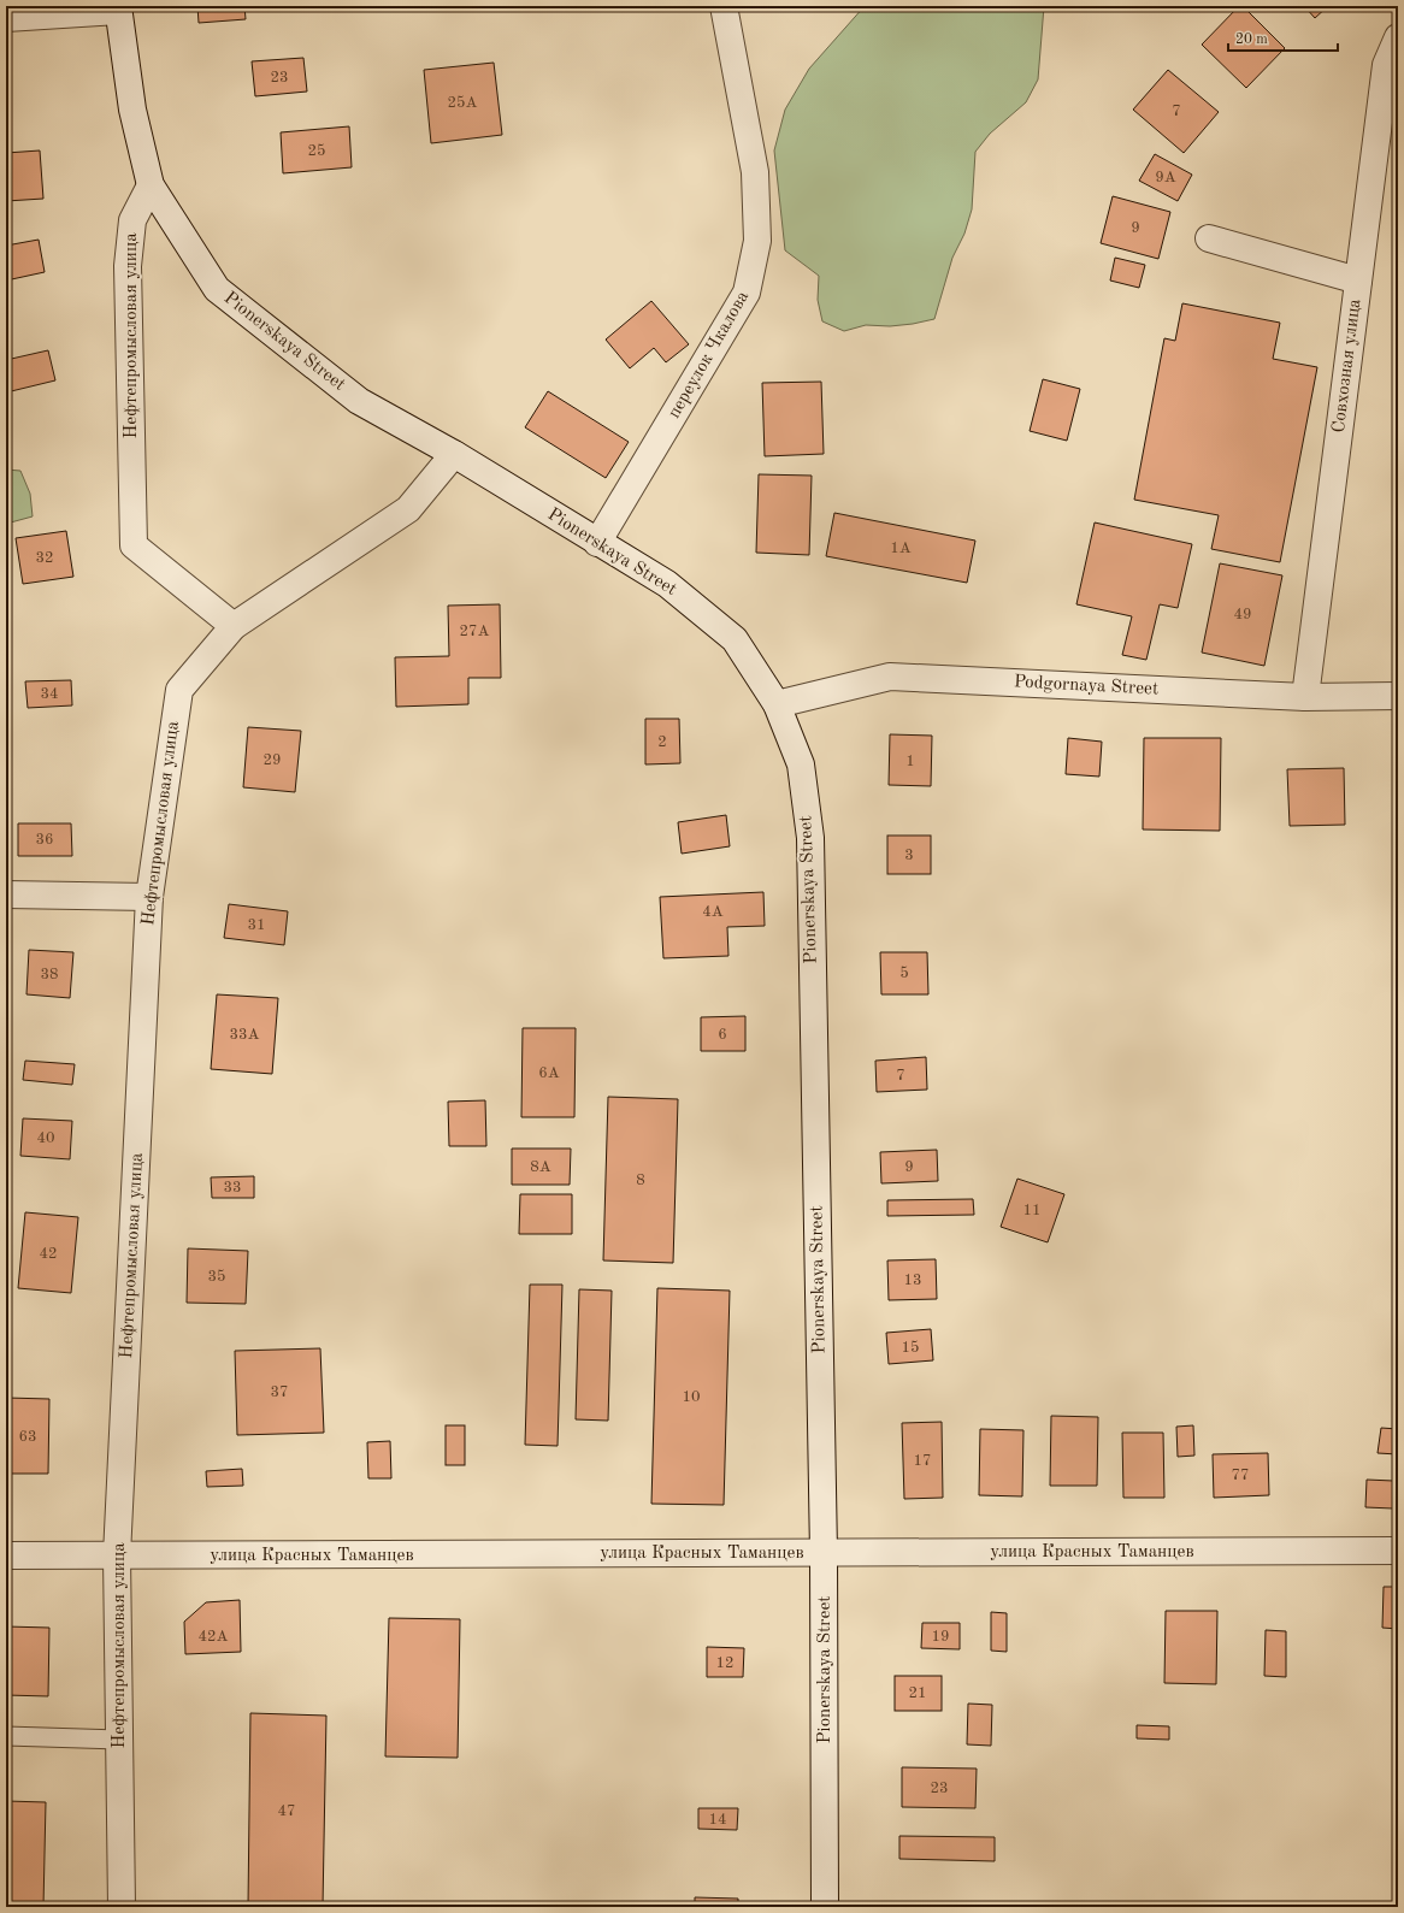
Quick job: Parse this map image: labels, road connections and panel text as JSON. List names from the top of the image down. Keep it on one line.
{"streets":{"street":["Нефтепромысловая улица","Pionerskaya Street","переулок Чкалова","Совхозная улица","Podgornaya Street","улица Красных Таманцев"]},"crossings":[["Нефтепромысловая улица","Pionerskaya Street"],["Нефтепромысловая улица","улица Красных Таманцев"],["Pionerskaya Street","переулок Чкалова"],["Pionerskaya Street","Podgornaya Street"],["Pionerskaya Street","улица Красных Таманцев"],["Совхозная улица","Podgornaya Street"]],"house_numbers":["23","25А","7","25","9А","9","1А","32","49","27А","34","2","29","1","36","3","4А","31","5","38","33А","6","6А","7","40","8А","9","8","33","11","42","35","13","15","37","10","63","17","77","42А","19","12","21","23","47","14"],"scale_bar":"20 m"}
